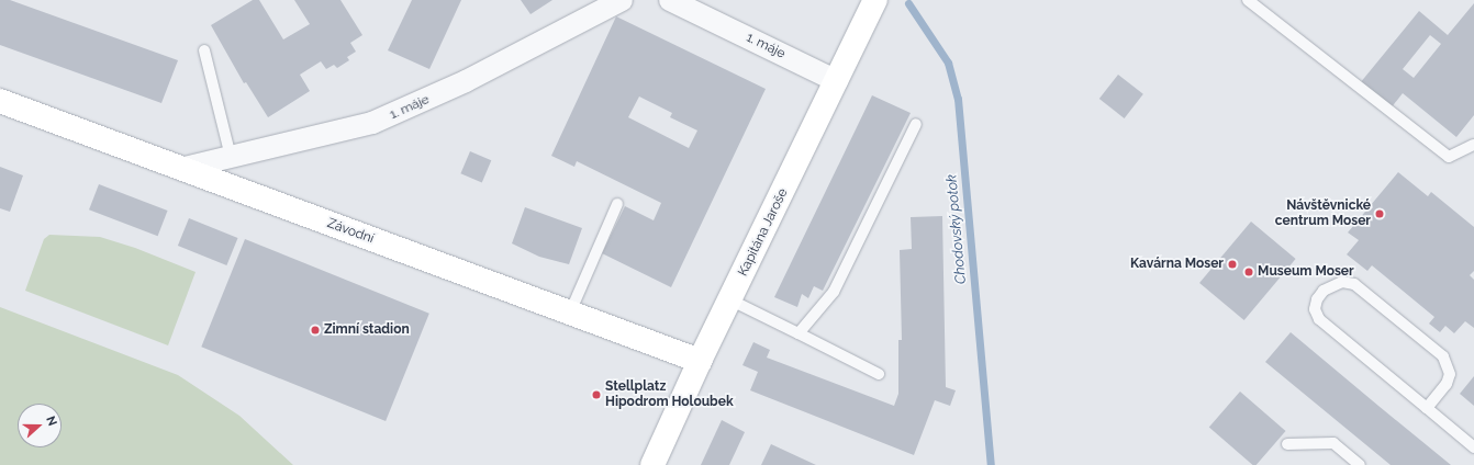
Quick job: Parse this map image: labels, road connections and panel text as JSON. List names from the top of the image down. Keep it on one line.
{"streets":{"street":["1. máje","Závodní","Kapitána Jaroše"]},"crossings":[["1. máje","Závodní"],["1. máje","Kapitána Jaroše"],["Závodní","Kapitána Jaroše"]],"water":["Chodovský potok"],"places":["Návštěvnické centrum Moser","Kavárna Moser","Museum Moser","Zimní stadion","Stellplatz Hipodrom Holoubek"],"north":"right"}
